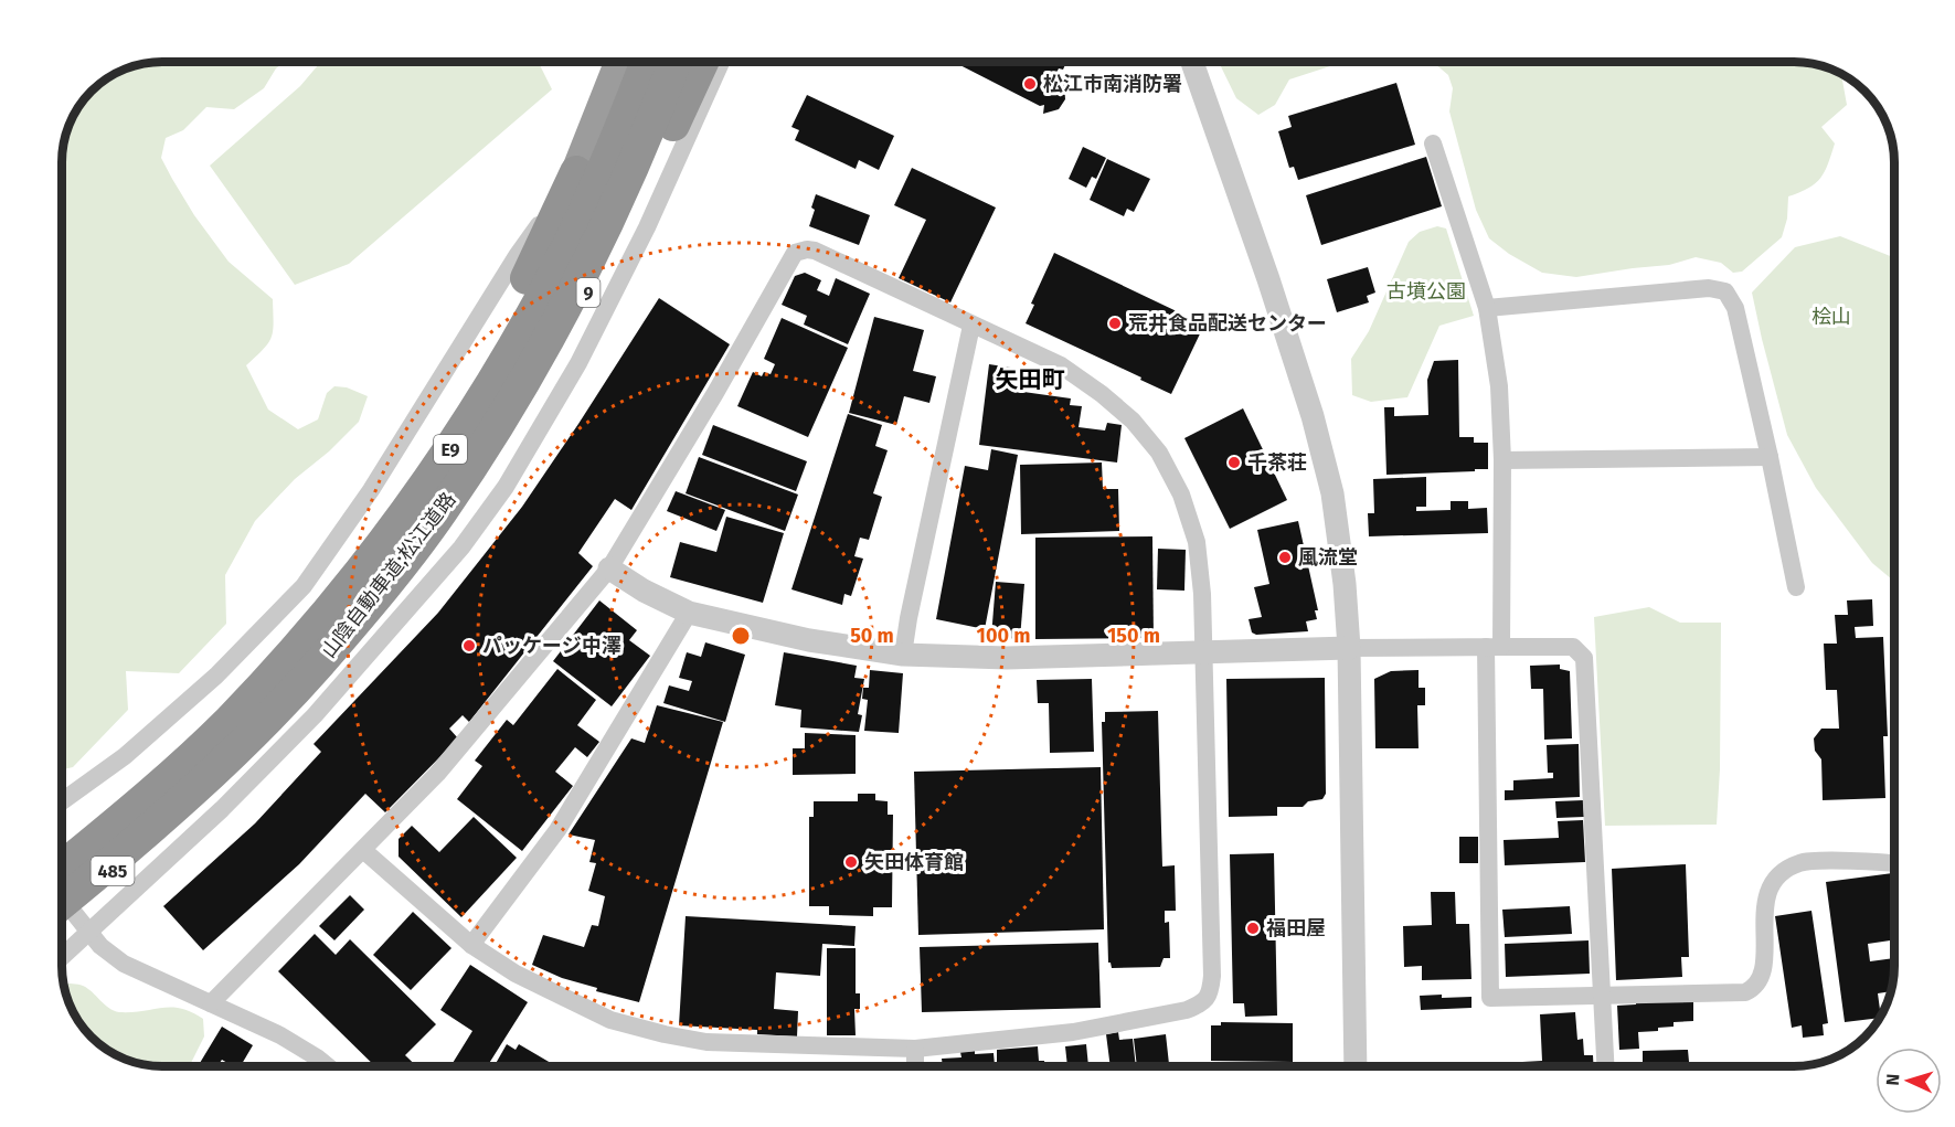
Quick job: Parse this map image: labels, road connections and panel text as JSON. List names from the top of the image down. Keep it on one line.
{"streets":{"highway":["9","E9","山陰自動車道;松江道路","485"]},"crossings":[["9","山陰自動車道;松江道路"],["山陰自動車道;松江道路","485"]],"districts":["矢田町"],"parks":["古墳公園","桧山"],"places":["松江市南消防署","荒井食品配送センター","千茶荘","風流堂","パッケージ中澤","矢田体育館","福田屋"],"north":"left","rings":["50 m","100 m","150 m"]}
